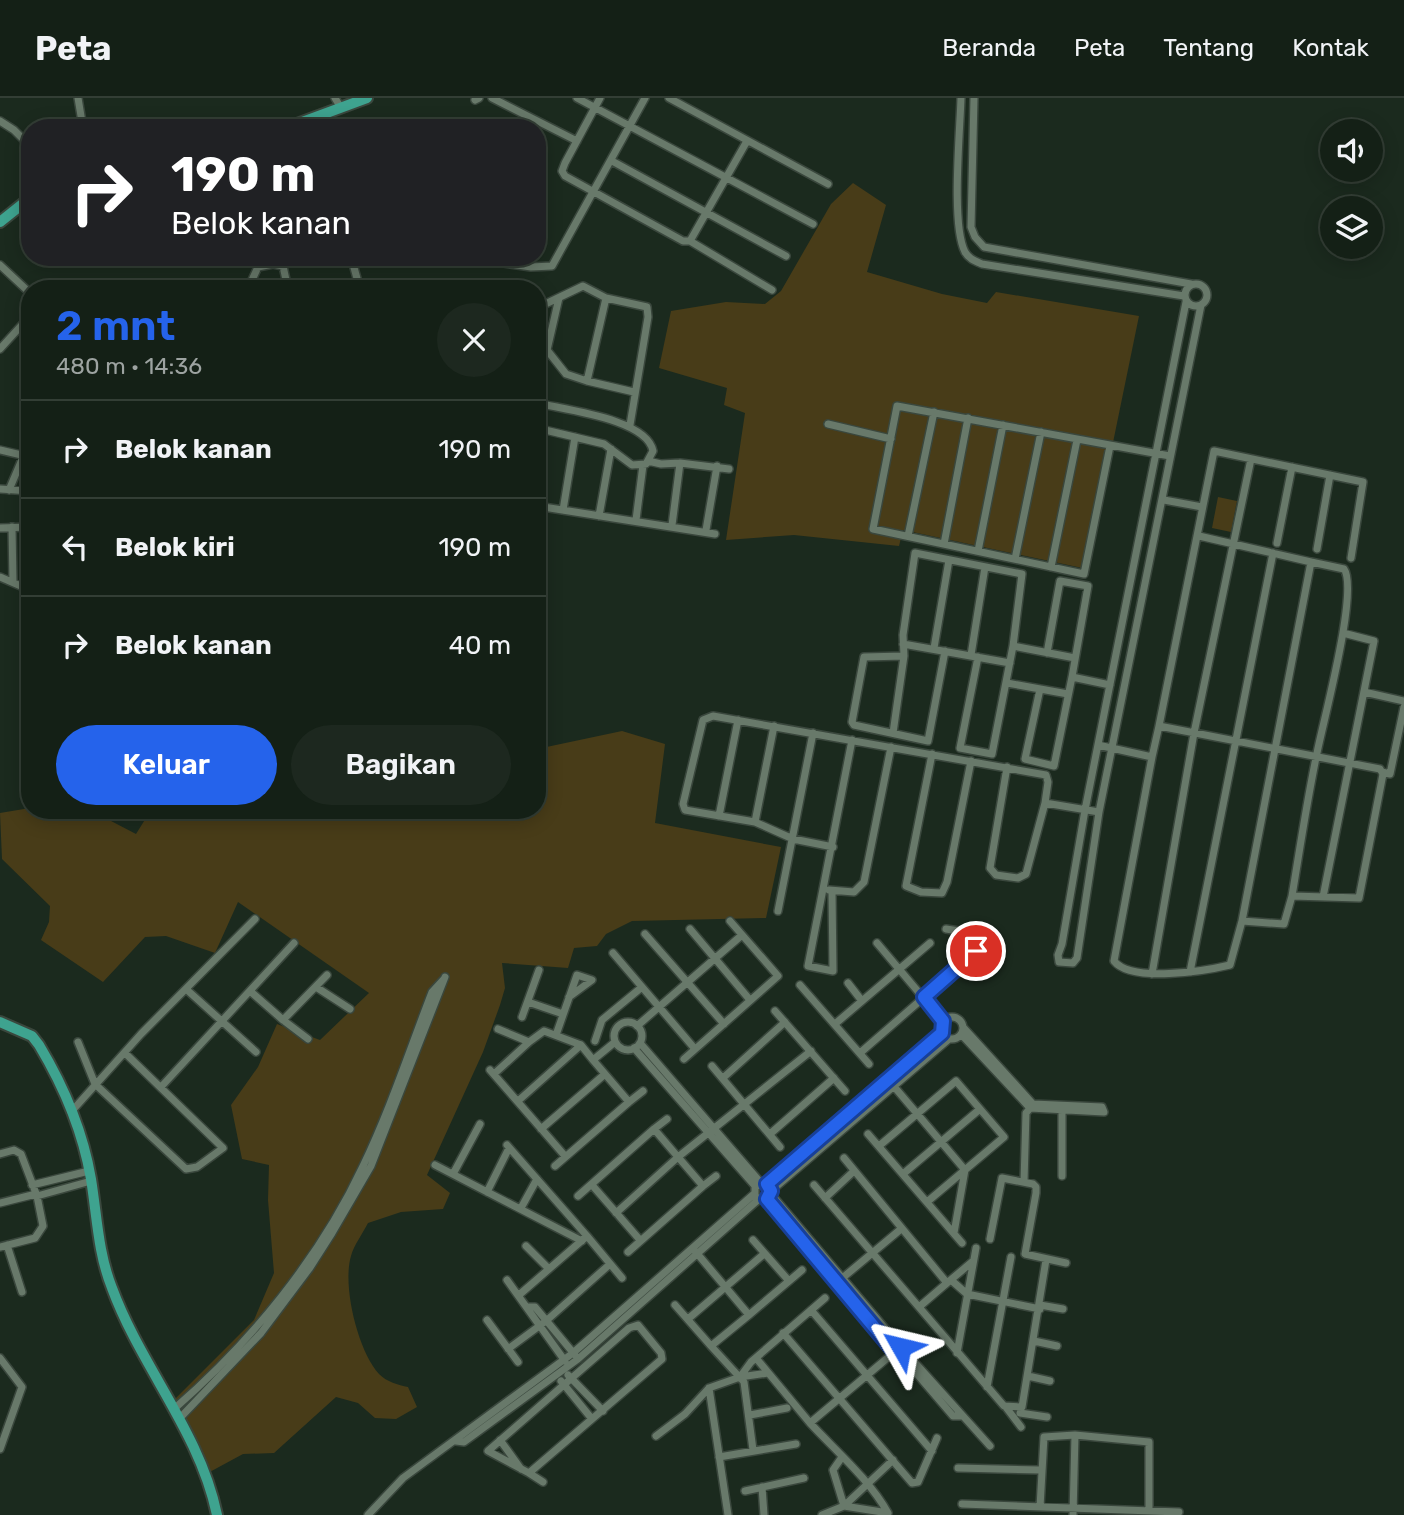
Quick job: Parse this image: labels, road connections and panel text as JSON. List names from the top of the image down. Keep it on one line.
{"page":{"header":"Peta","nav":["Beranda","Peta","Tentang","Kontak"],"turn":["190 m","Belok kanan"],"heading":["2 mnt","480 m · 14:36"],"list":[{"name":"Belok kanan","value":"190 m"},{"name":"Belok kiri","value":"190 m"},{"name":"Belok kanan","value":"40 m"}],"buttons":["Keluar","Bagikan"]}}
